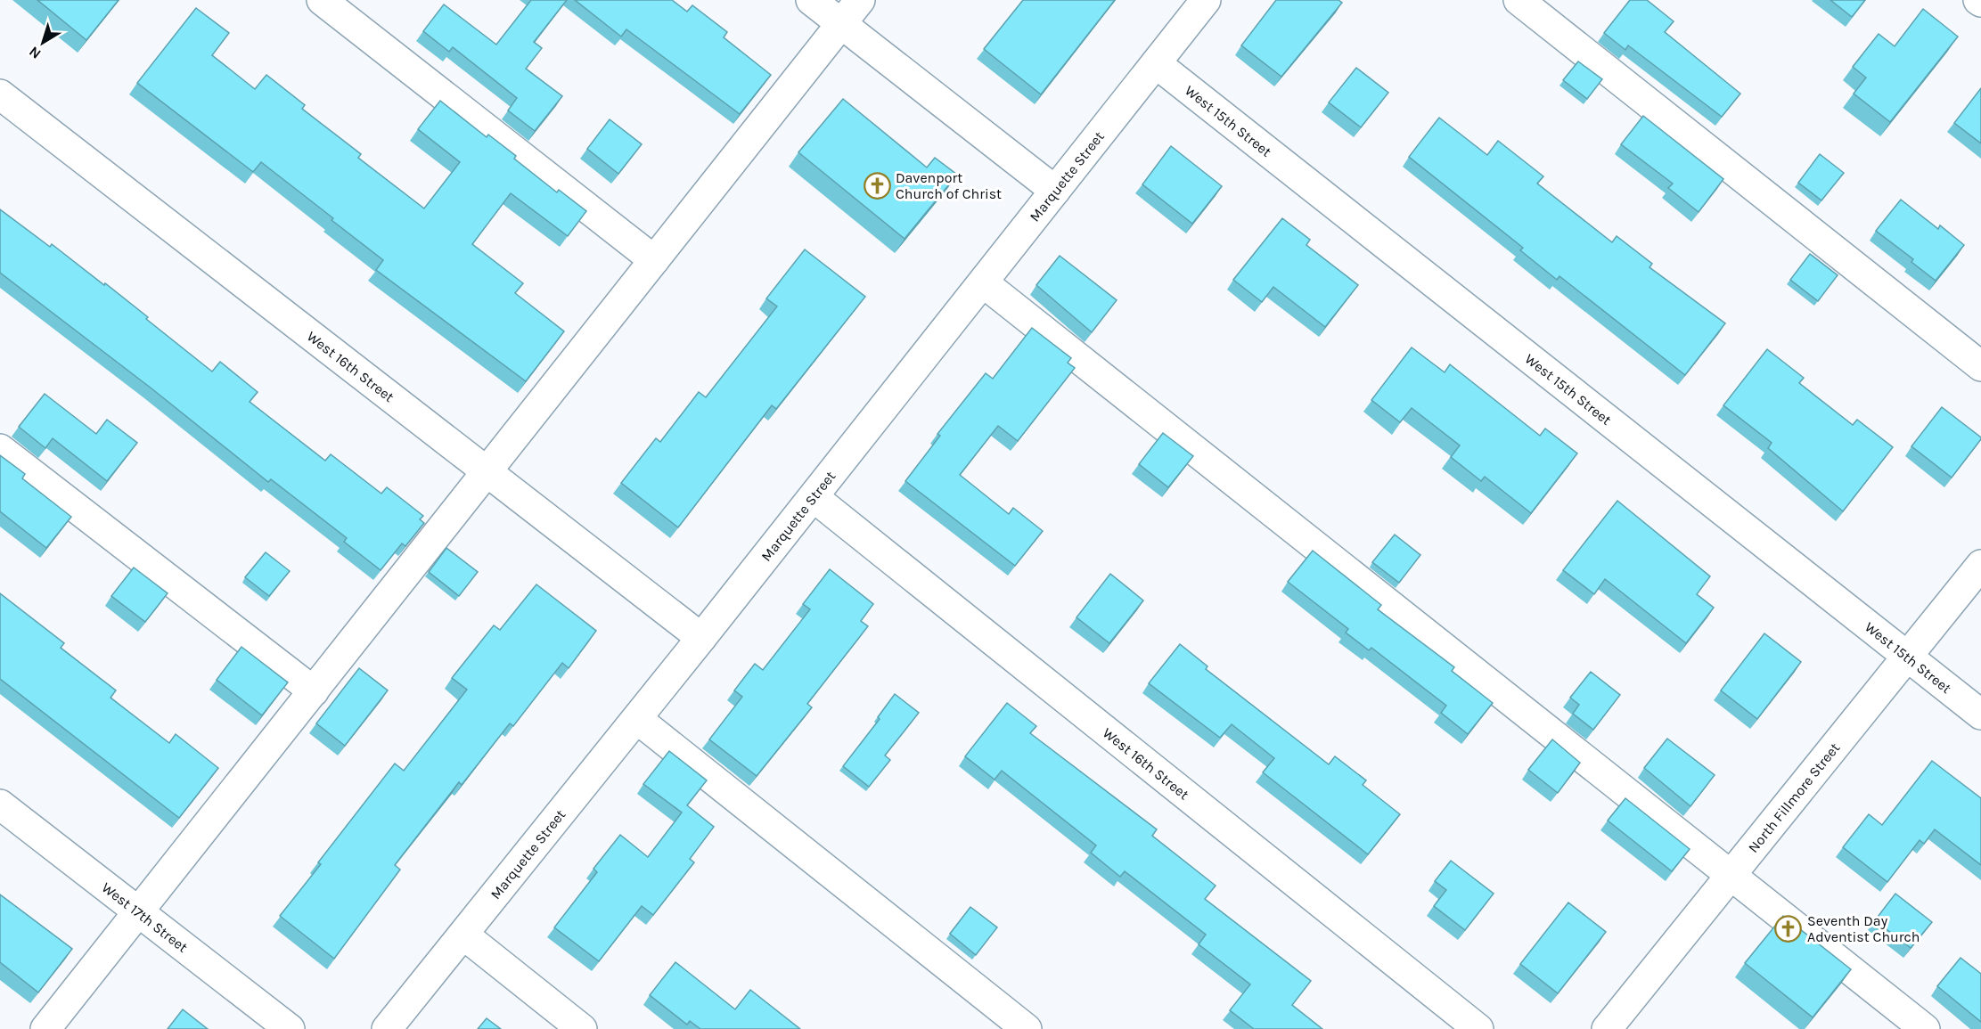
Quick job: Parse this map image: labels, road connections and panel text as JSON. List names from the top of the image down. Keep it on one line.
{"streets":{"street":["West 15th Street","Marquette Street","West 16th Street","North Fillmore Street","West 17th Street"]},"crossings":[["West 15th Street","Marquette Street"],["West 15th Street","North Fillmore Street"],["Marquette Street","West 16th Street"]],"places":{"church":["Davenport Church of Christ","Seventh Day Adventist Church"]},"north":"bottom left"}
